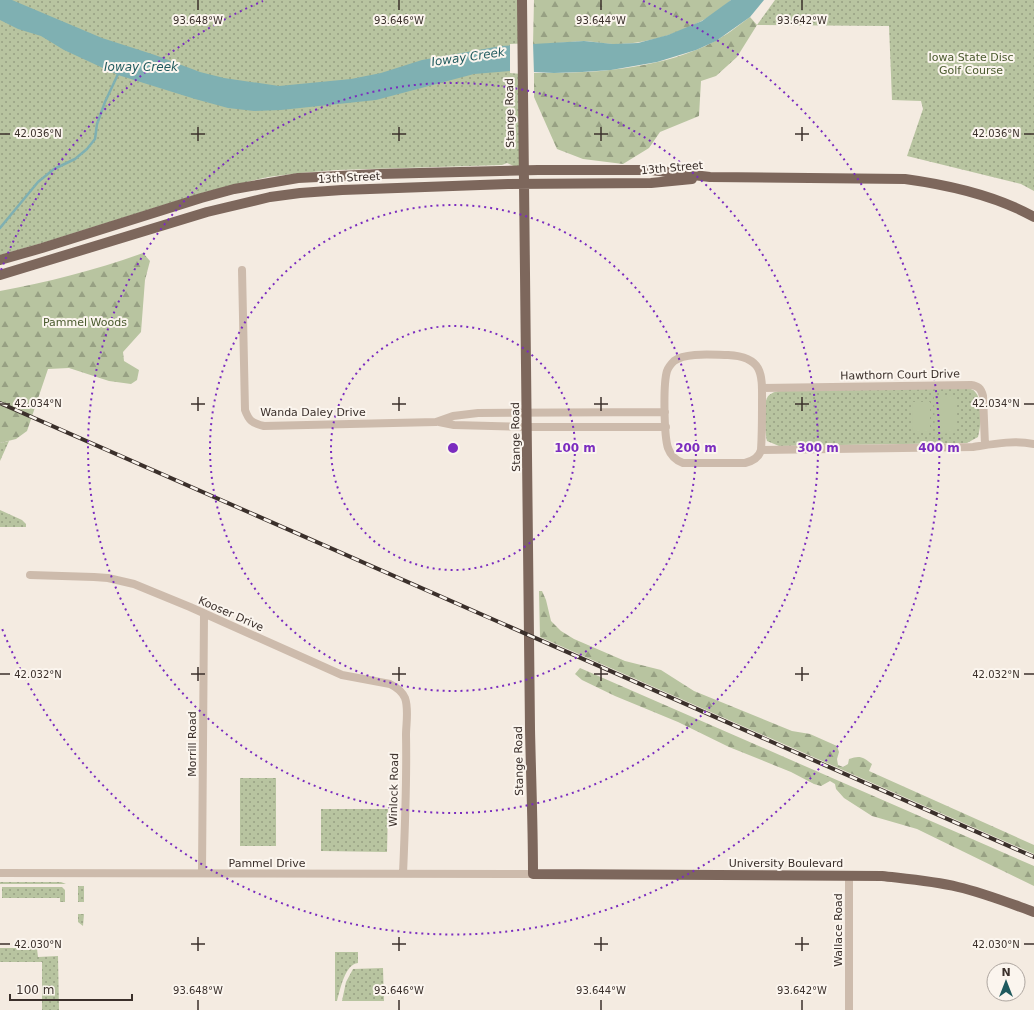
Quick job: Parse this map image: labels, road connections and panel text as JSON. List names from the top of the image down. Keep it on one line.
{"streets":{"main road":["Stange Road","13th Street","University Boulevard"],"street":["Hawthorn Court Drive","Wanda Daley Drive","Kooser Drive","Morrill Road","Winlock Road","Pammel Drive","Wallace Road"]},"crossings":[["Stange Road","13th Street"],["Stange Road","Wanda Daley Drive"],["Stange Road","Pammel Drive"],["Stange Road","University Boulevard"],["Kooser Drive","Morrill Road"],["Kooser Drive","Winlock Road"],["Morrill Road","Pammel Drive"],["Winlock Road","Pammel Drive"],["Pammel Drive","University Boulevard"],["University Boulevard","Wallace Road"]],"water":["Ioway Creek"],"parks":["Iowa State Disc Golf Course","Pammel Woods"],"scale_bar":"100 m","north":"top","coordinates":["93.648°W","93.646°W","93.644°W","93.642°W","42.036°N","42.034°N","42.032°N","42.030°N"],"rings":["100 m","200 m","300 m","400 m"]}
